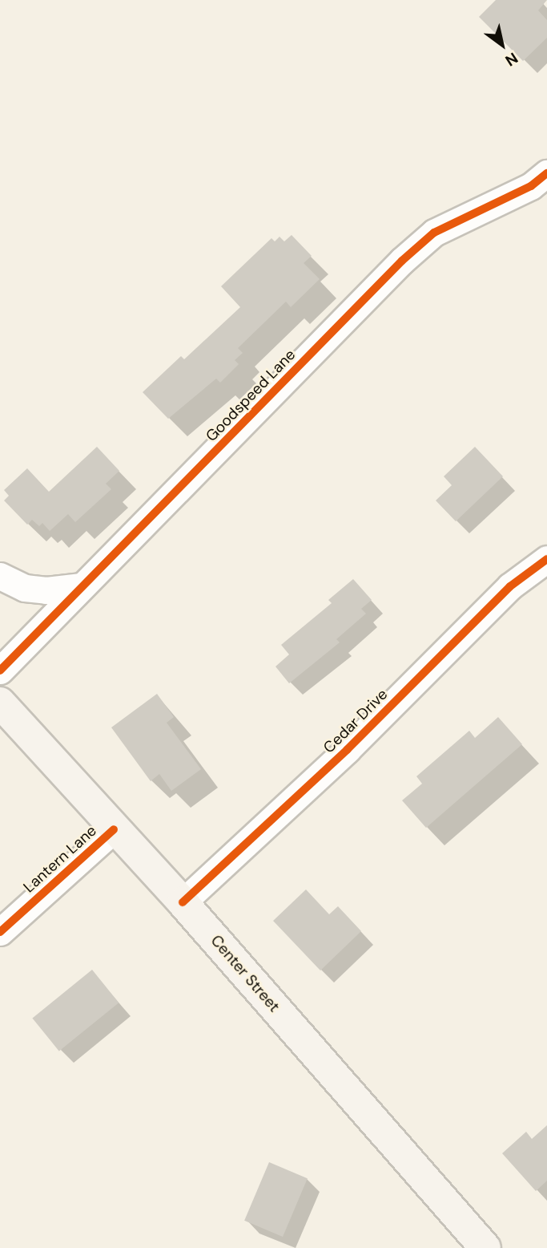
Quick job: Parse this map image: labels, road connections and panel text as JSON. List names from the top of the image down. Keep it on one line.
{"streets":{"main road":["Center Street"],"street":["Goodspeed Lane","Cedar Drive","Lantern Lane"]},"crossings":[["Cedar Drive","Center Street"],["Lantern Lane","Center Street"]],"north":"bottom right"}
